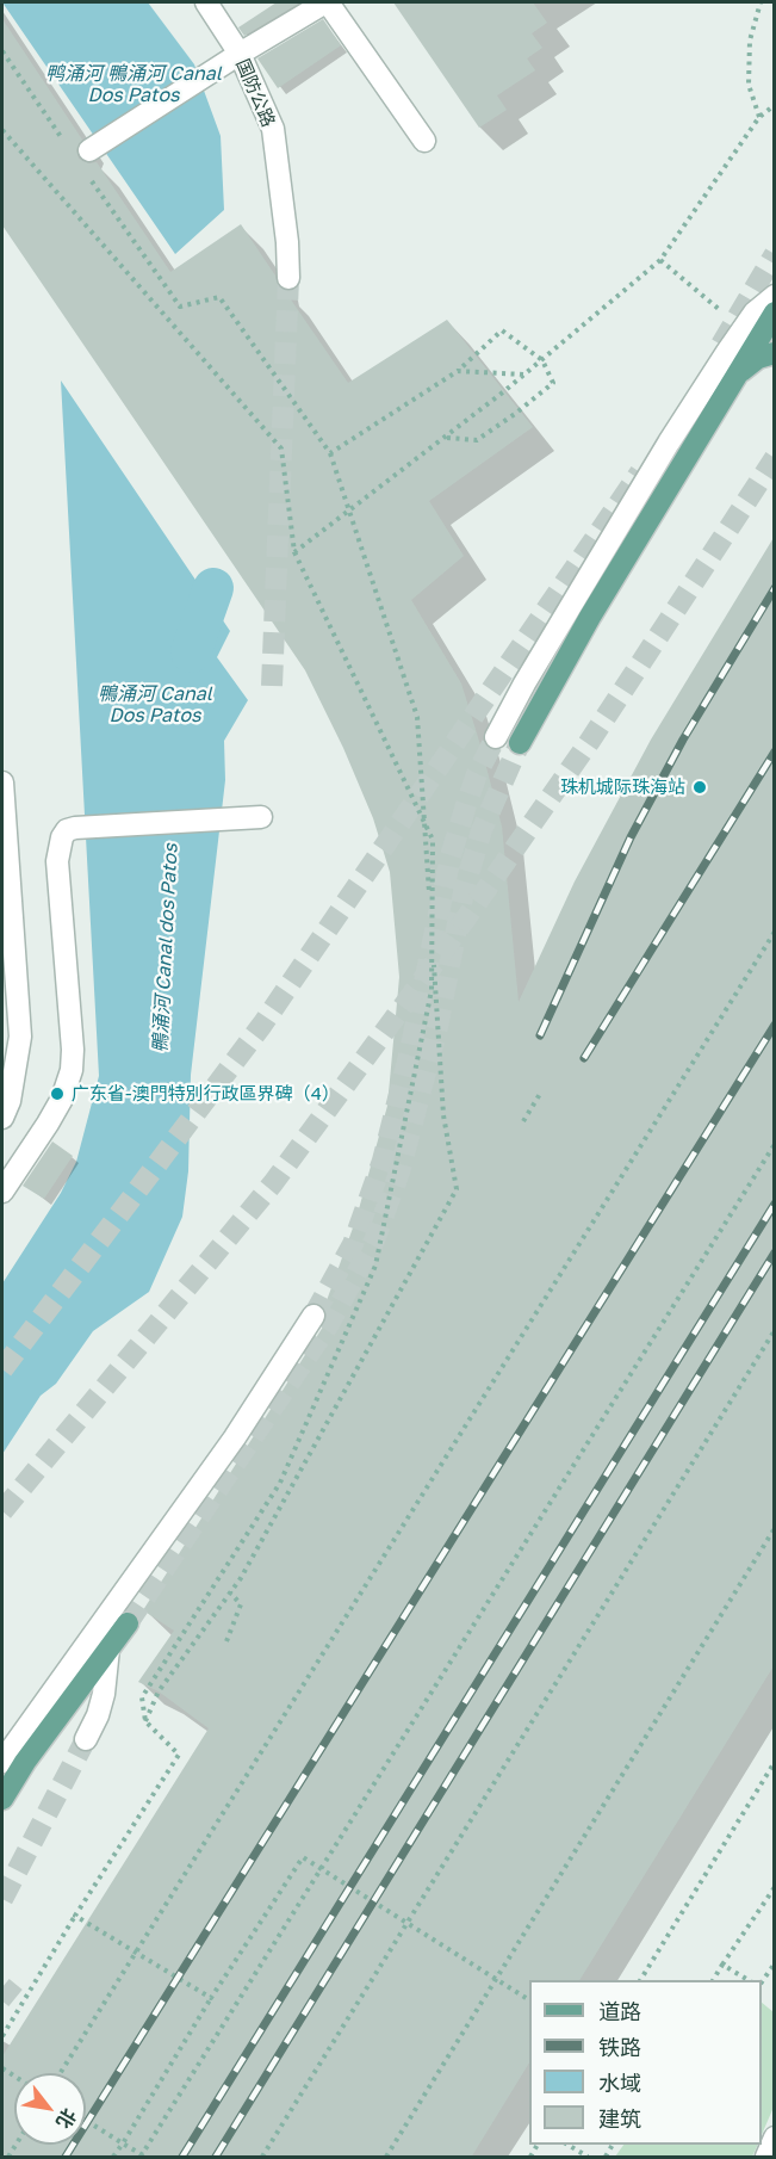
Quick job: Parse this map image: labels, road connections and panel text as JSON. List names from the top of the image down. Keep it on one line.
{"streets":{"street":["国防公路"]},"water":["鸭涌河 鴨涌河 Canal Dos Patos","鴨涌河 Canal Dos Patos","鴨涌河 Canal dos Patos"],"places":["珠机城际珠海站","广东省-澳門特別行政區界碑（4）"],"legend":["道路","铁路","水域","建筑"],"north":"bottom right"}
